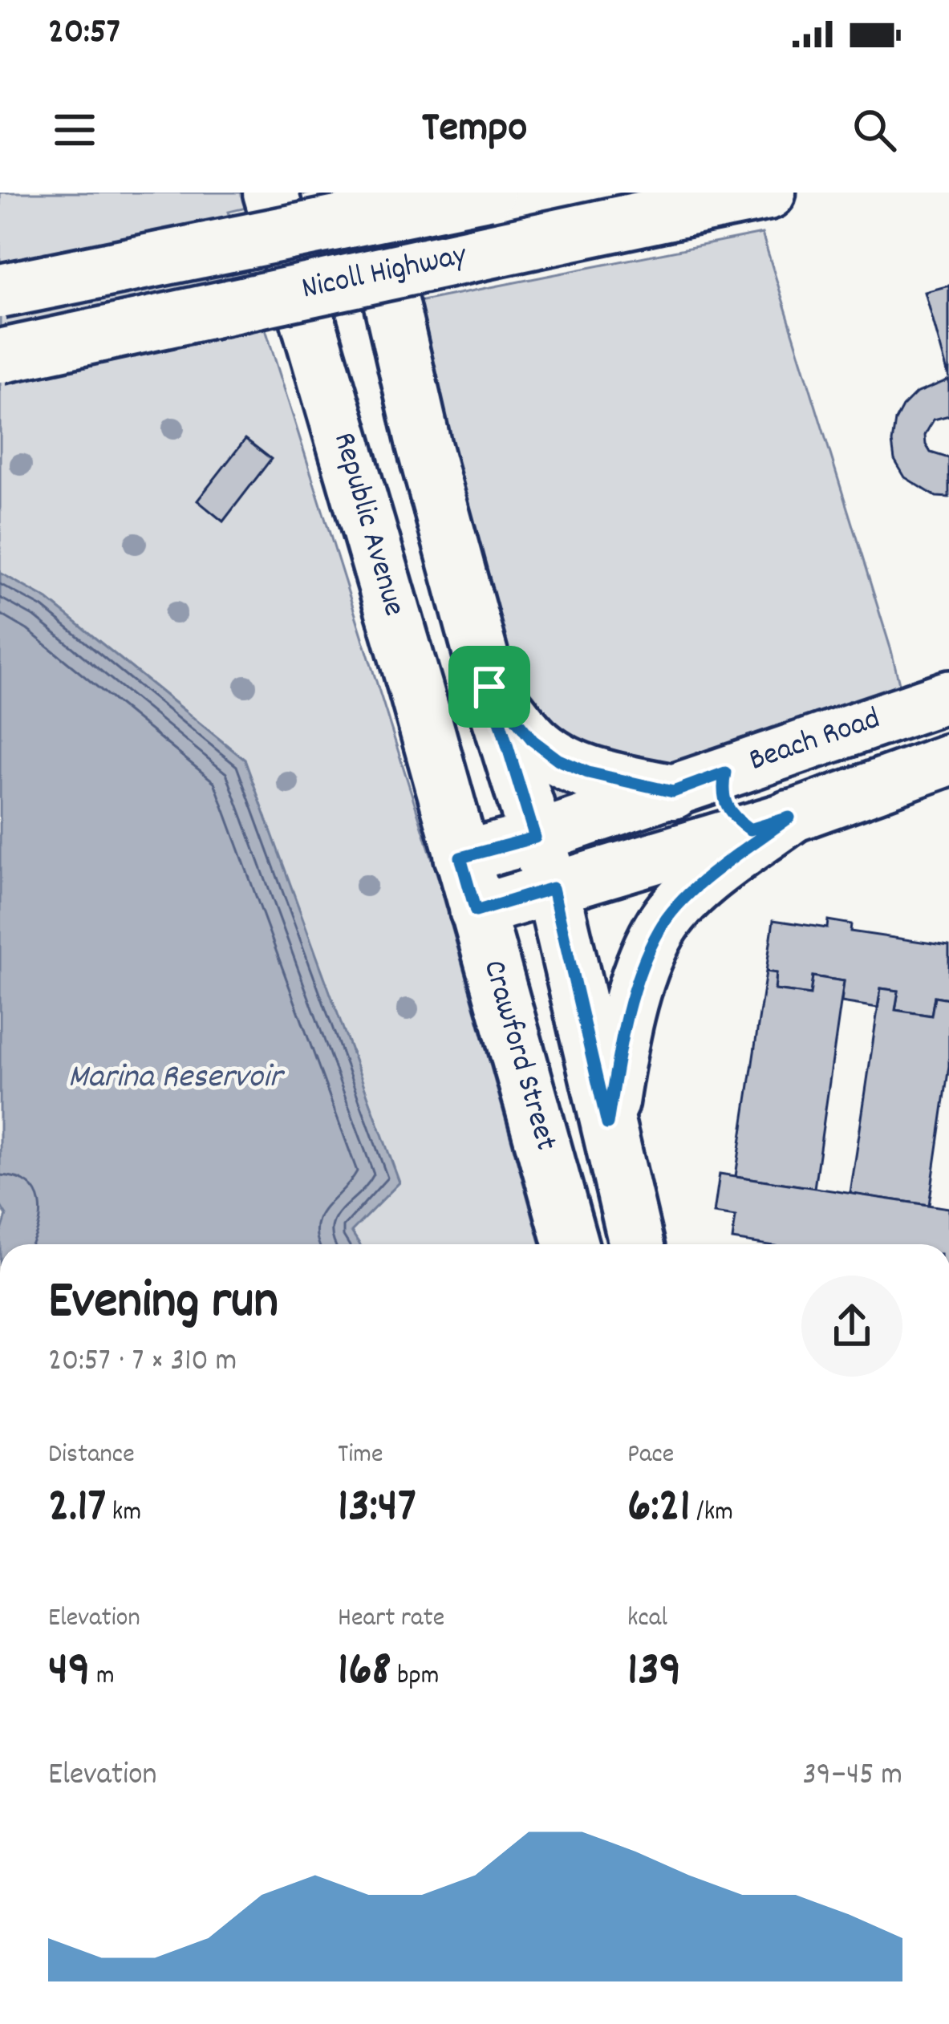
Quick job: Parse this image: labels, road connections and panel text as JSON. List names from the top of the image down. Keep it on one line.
{"streets":{"main road":["Nicoll Highway","Republic Avenue","Beach Road","Crawford Street"]},"crossings":[["Republic Avenue","Beach Road"],["Republic Avenue","Crawford Street"],["Beach Road","Crawford Street"]],"water":["Marina Reservoir"],"page":{"status":"20:57","header":"Tempo","heading":["Evening run","20:57 · 7 × 310 m"],"stats":[["Distance","2.17 km"],["Time","13:47"],["Pace","6:21 /km"],["Elevation","49 m"],["Heart rate","168 bpm"],["kcal","139"]],"chart":["Elevation","39–45 m"]}}
